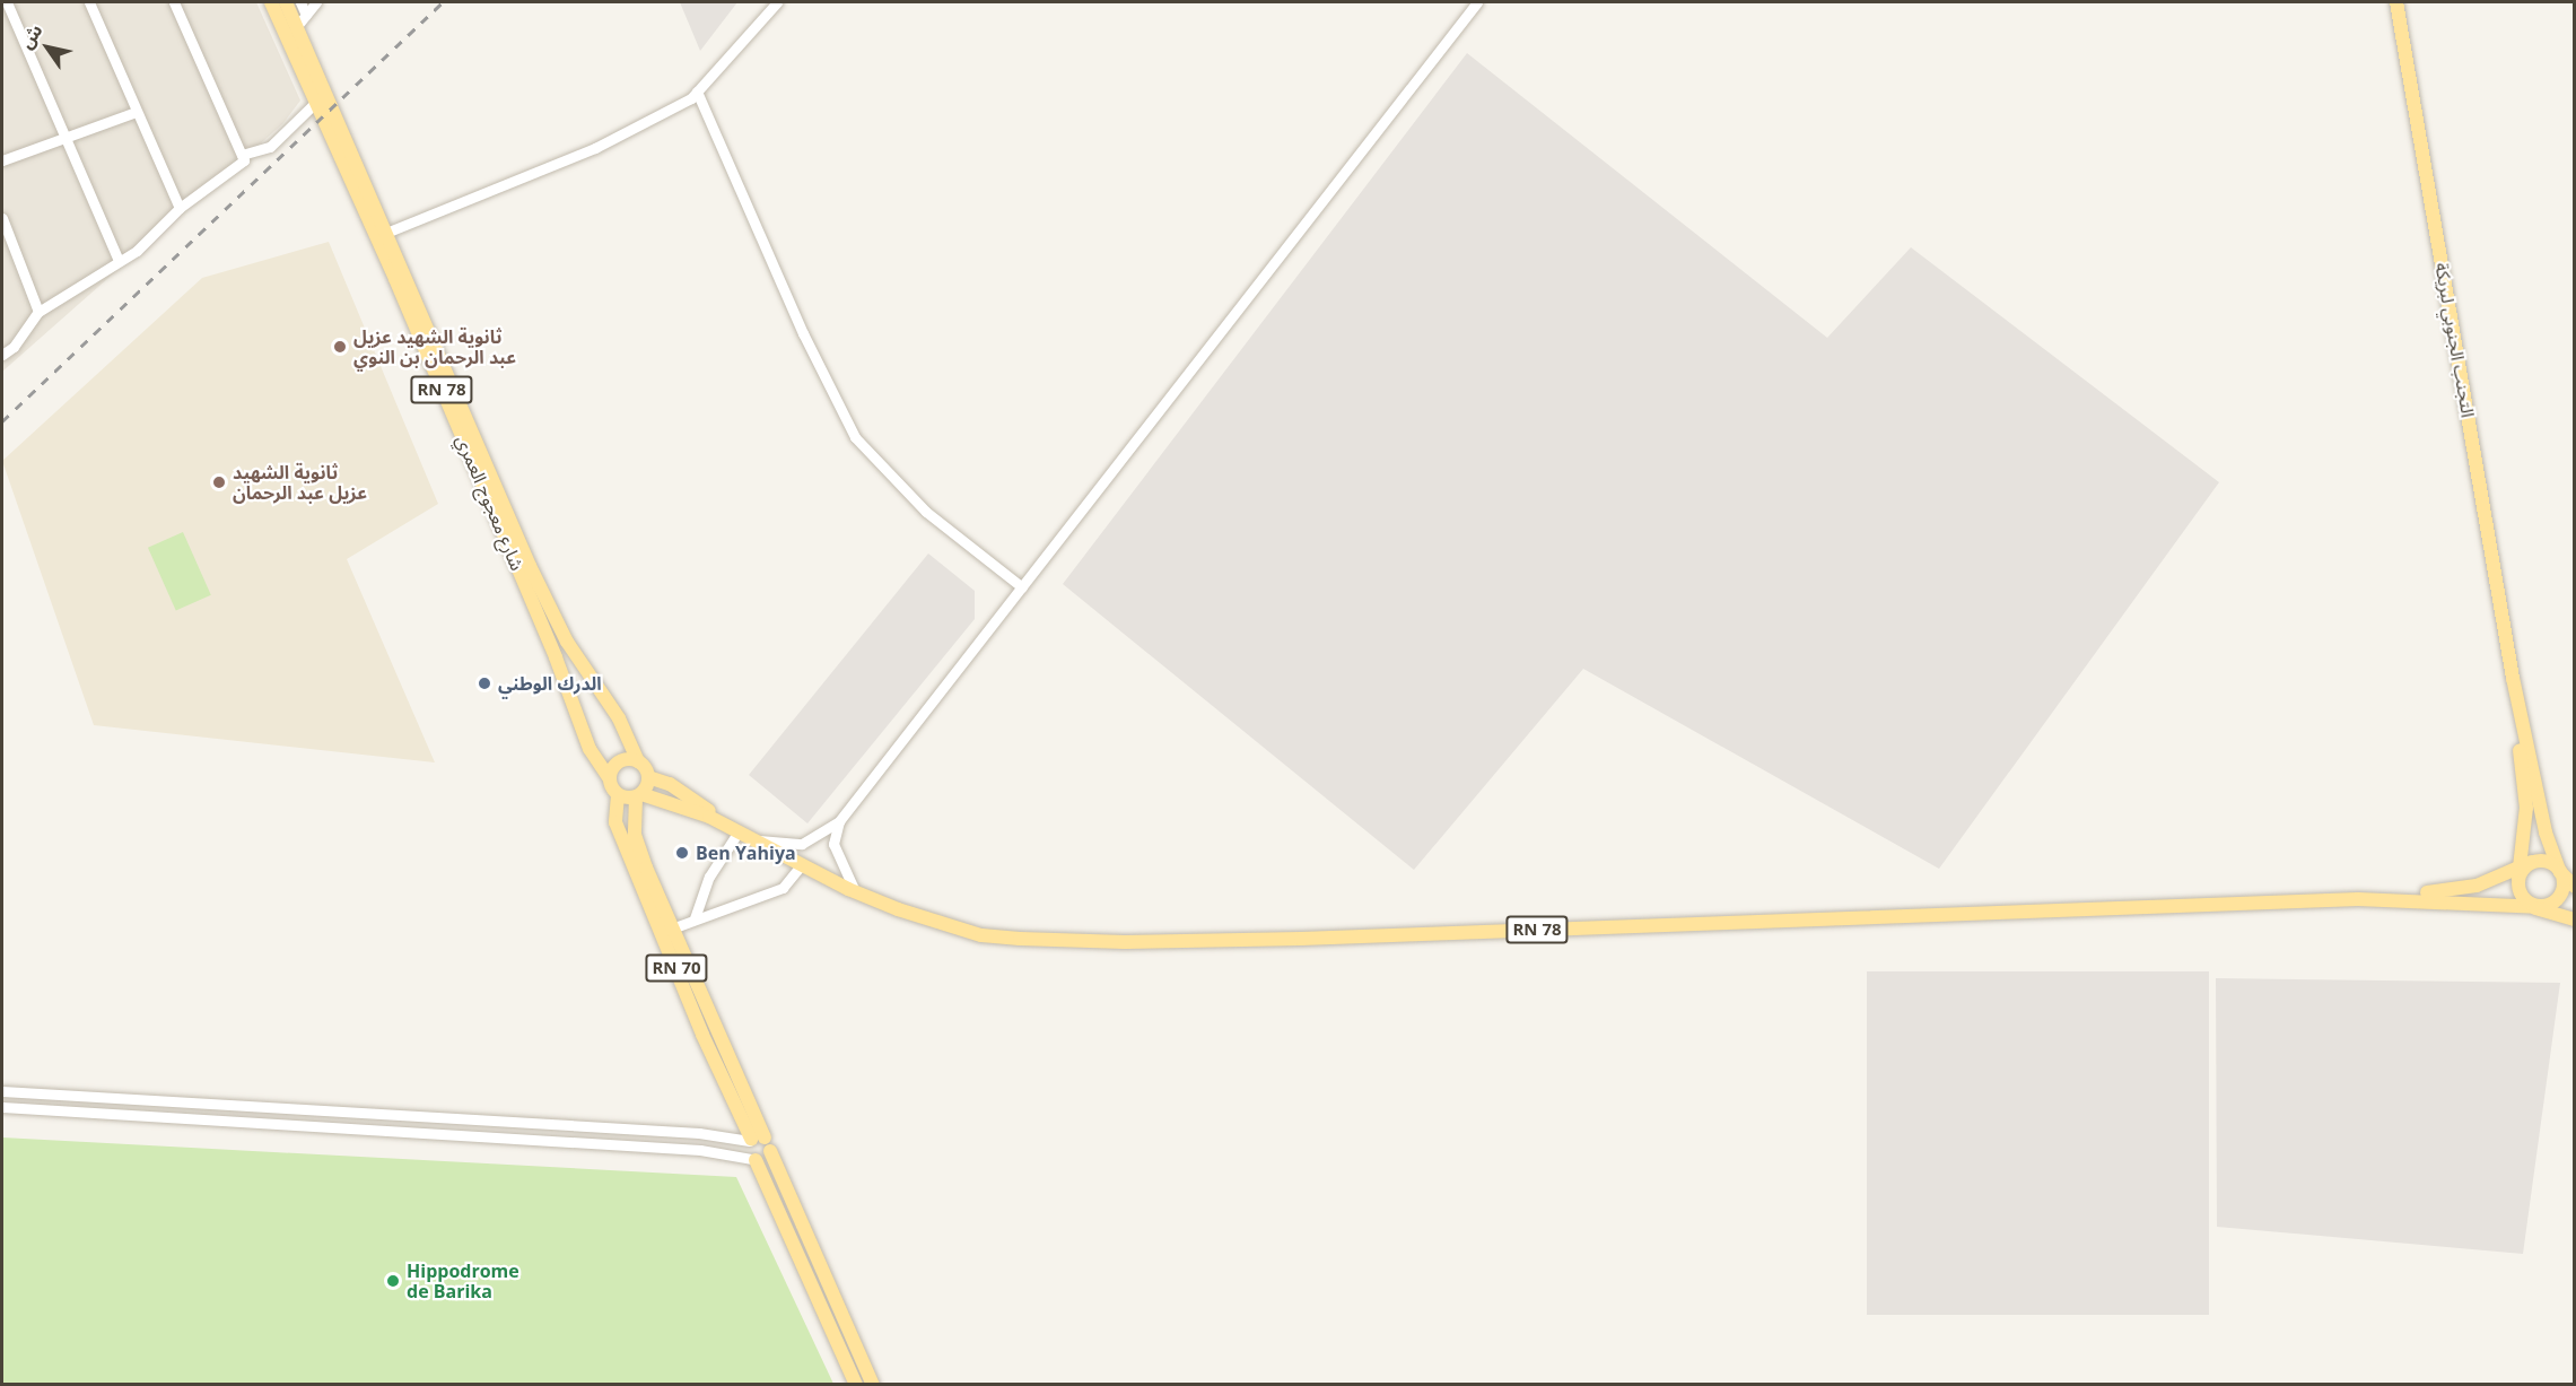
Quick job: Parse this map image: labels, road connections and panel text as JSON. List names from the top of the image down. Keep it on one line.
{"streets":{"main road":["التجنب الجنوبي لبريكة","RN 78","شارع معجوج العمري","RN 70"]},"crossings":[["RN 78","شارع معجوج العمري"],["RN 78","RN 70"],["شارع معجوج العمري","RN 70"]],"places":["ثانوية الشهيد عزيل عبد الرحمان بن النوي","ثانوية الشهيد عزيل عبد الرحمان","الدرك الوطني","Ben Yahiya","Hippodrome de Barika"],"north":"top left"}
